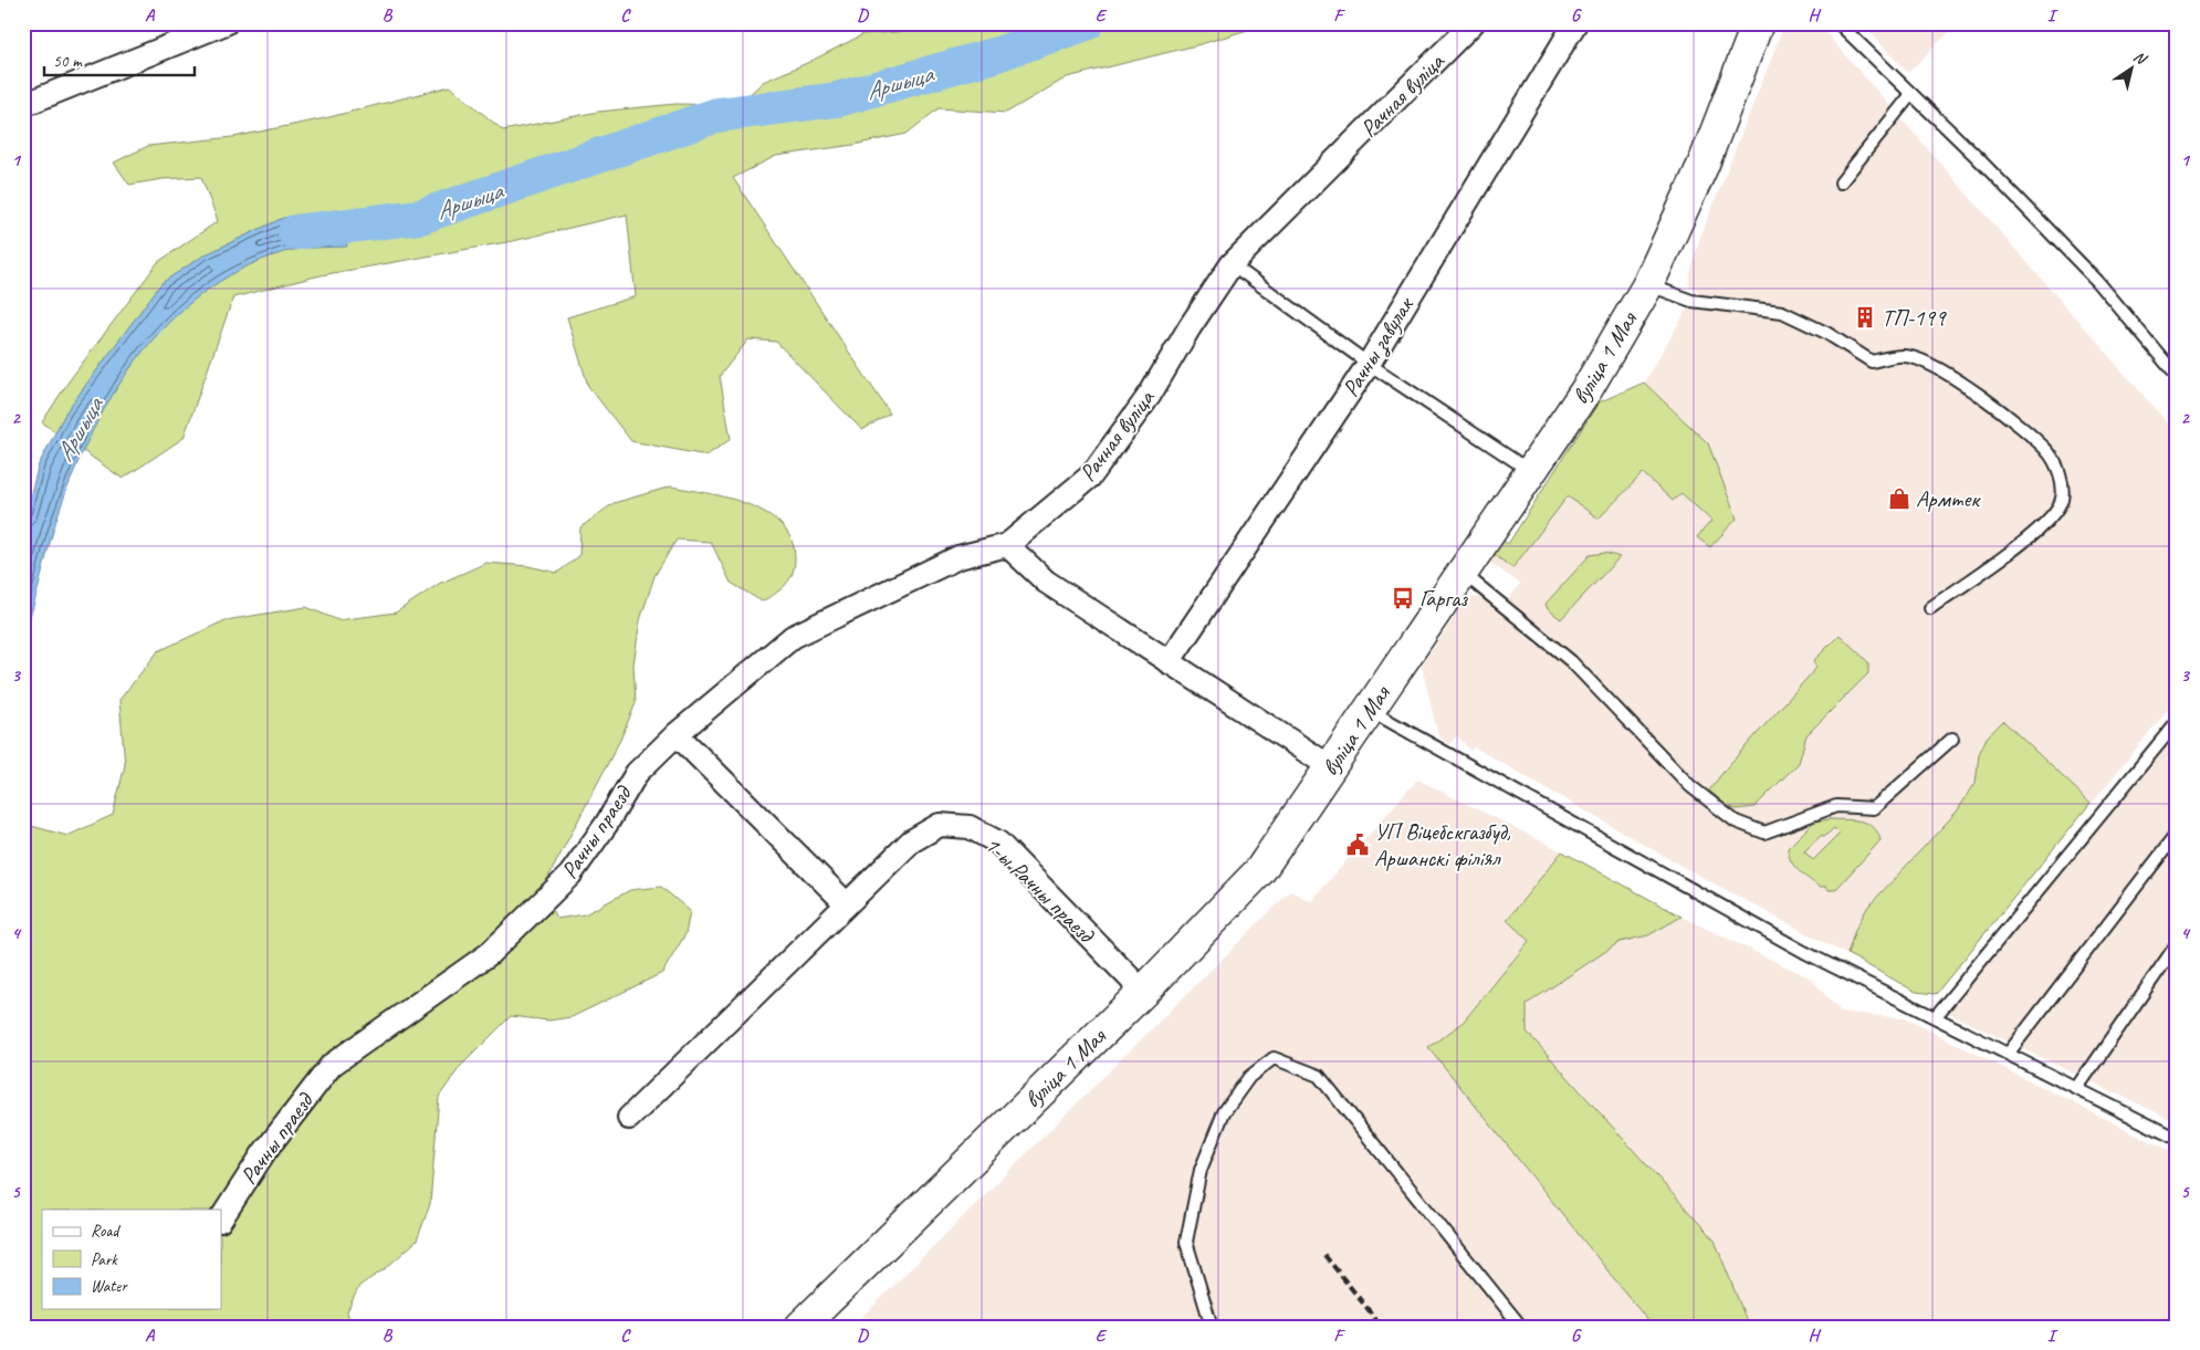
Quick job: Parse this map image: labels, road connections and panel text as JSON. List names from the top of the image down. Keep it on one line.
{"streets":{"street":["Рачная вуліца","Рачны завулак","вуліца 1 Мая","Рачны праезд","1-ы Рачны праезд"]},"crossings":[["Рачная вуліца","Рачны праезд"],["вуліца 1 Мая","1-ы Рачны праезд"]],"water":["Аршыца"],"places":{"building":["ТП-199"],"shop":["Армтек"],"bus stop":["Гаргаз"],"public building":["УП Віцебскгазбуд, Аршанскі філіял"]},"legend":["Road","Park","Water"],"scale_bar":"50 m","north":"top right","grid":{"columns":["A","B","C","D","E","F","G","H","I"],"rows":["1","2","3","4","5"]}}
